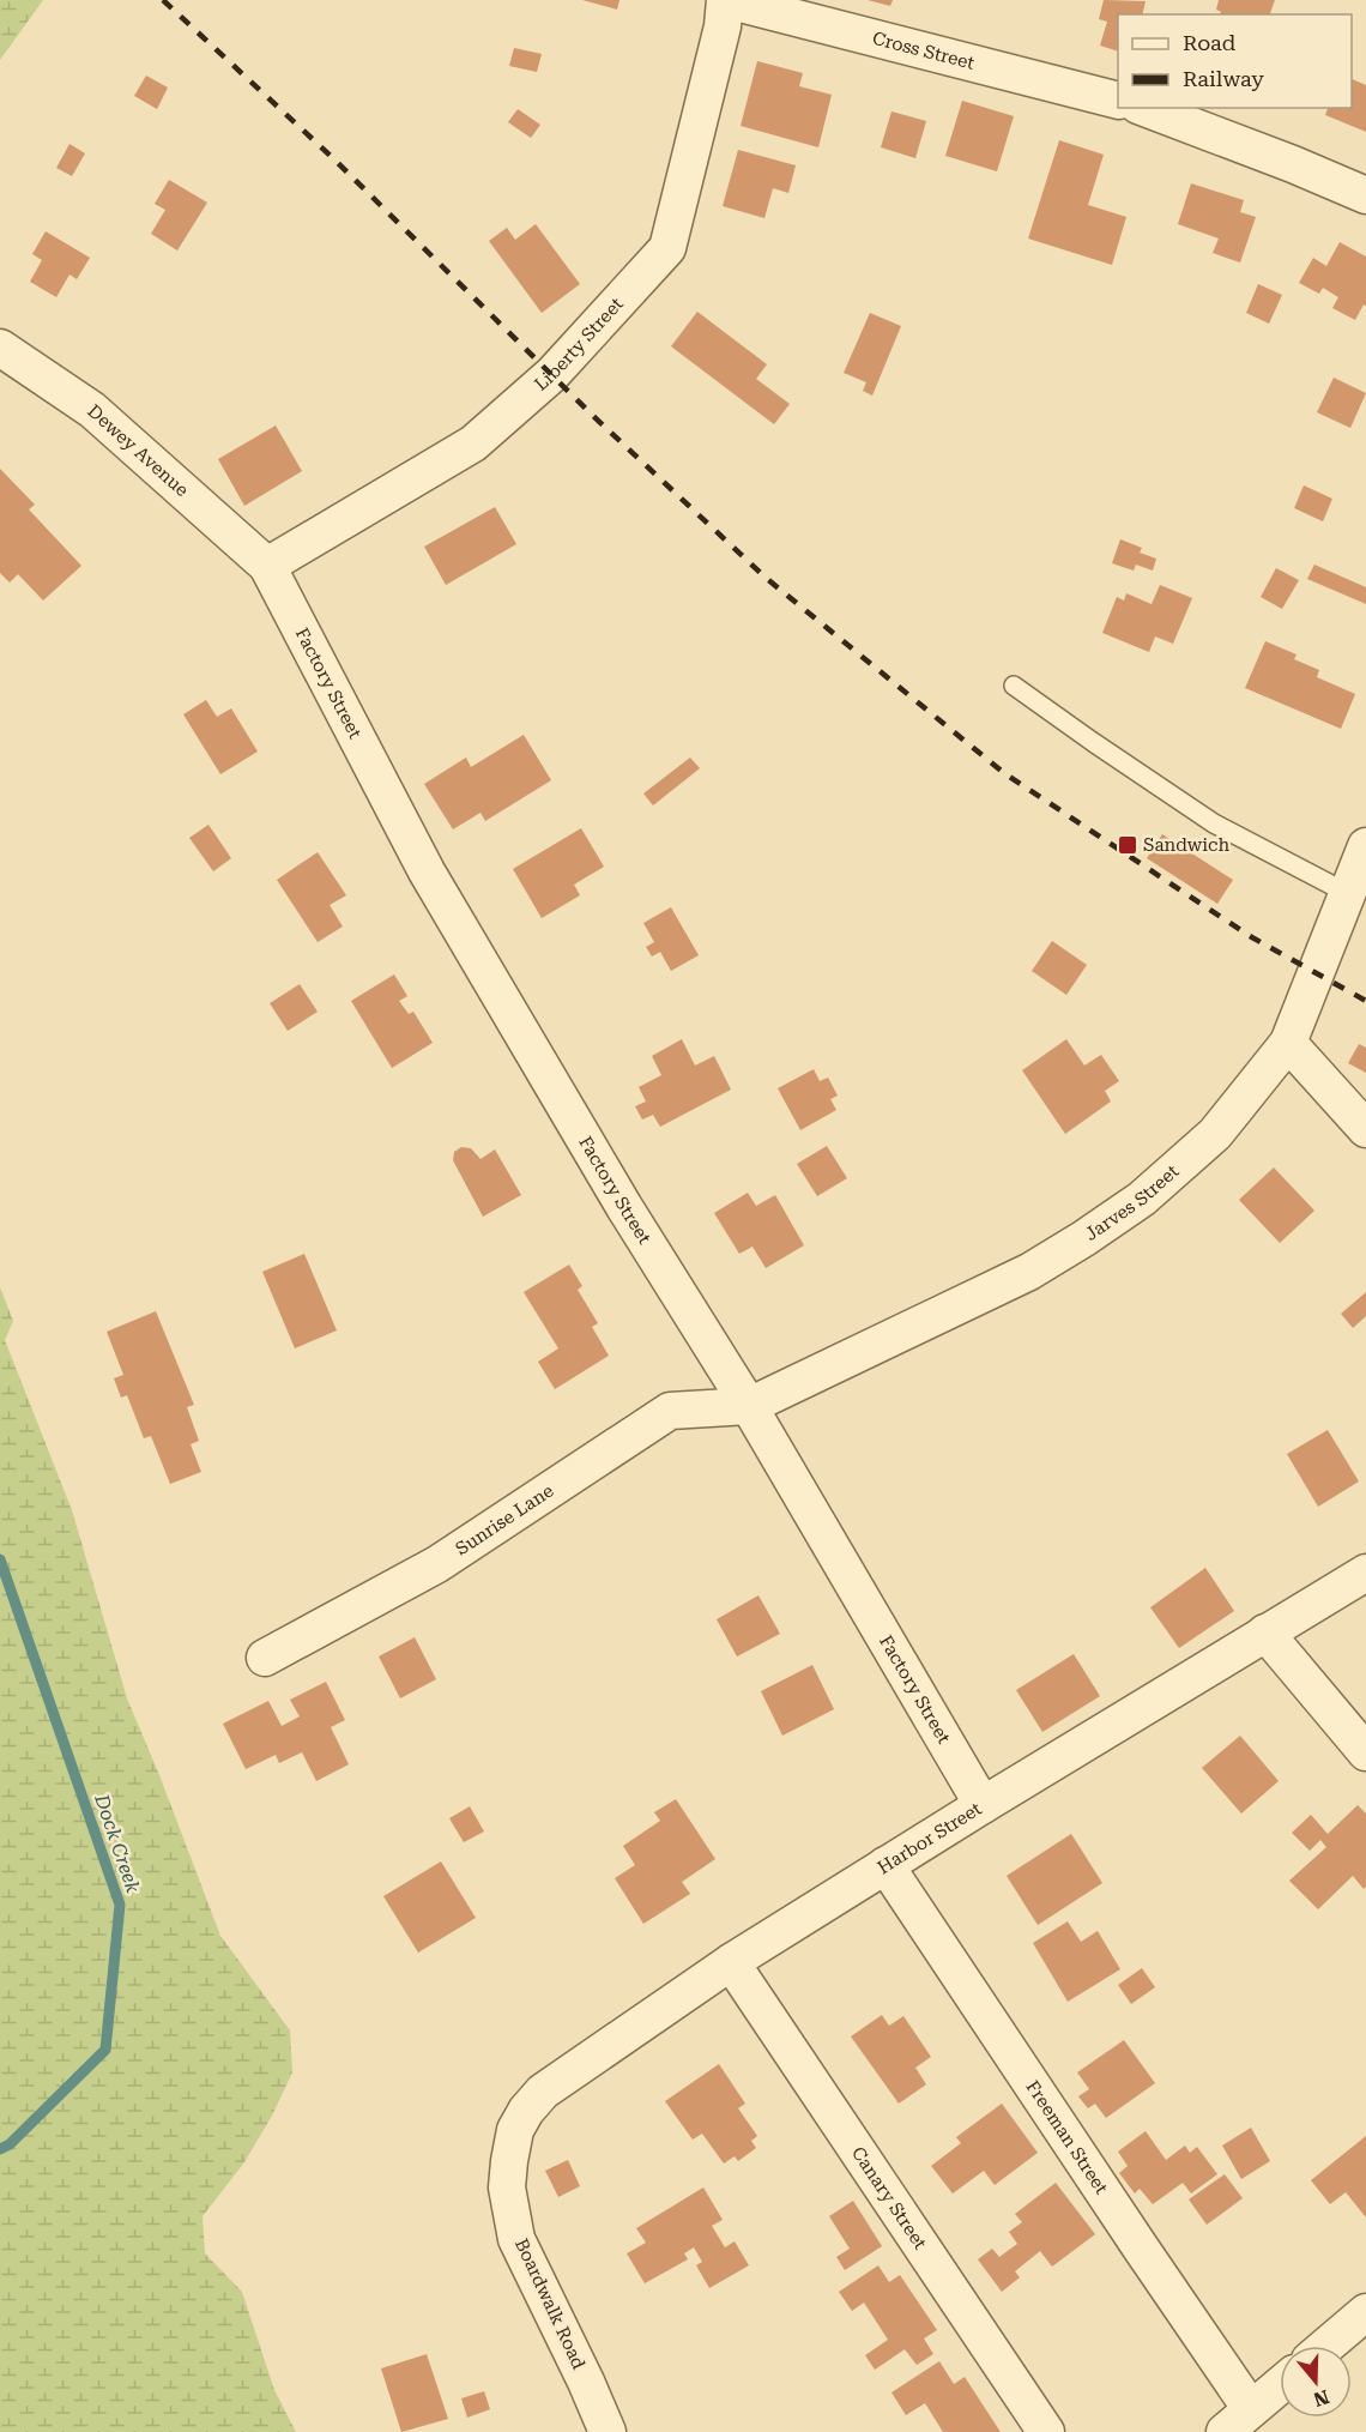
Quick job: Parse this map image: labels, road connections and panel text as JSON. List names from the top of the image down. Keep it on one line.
{"streets":{"street":["Cross Street","Liberty Street","Dewey Avenue","Factory Street","Jarves Street","Sunrise Lane","Harbor Street","Freeman Street","Canary Street","Boardwalk Road"]},"crossings":[["Cross Street","Liberty Street"],["Liberty Street","Dewey Avenue"],["Liberty Street","Factory Street"],["Dewey Avenue","Factory Street"],["Factory Street","Jarves Street"],["Factory Street","Sunrise Lane"],["Factory Street","Harbor Street"],["Jarves Street","Sunrise Lane"],["Harbor Street","Freeman Street"],["Harbor Street","Canary Street"],["Harbor Street","Boardwalk Road"]],"water":["Dock Creek"],"places":{"transit":["Sandwich"]},"legend":["Road","Railway"],"north":"bottom"}
